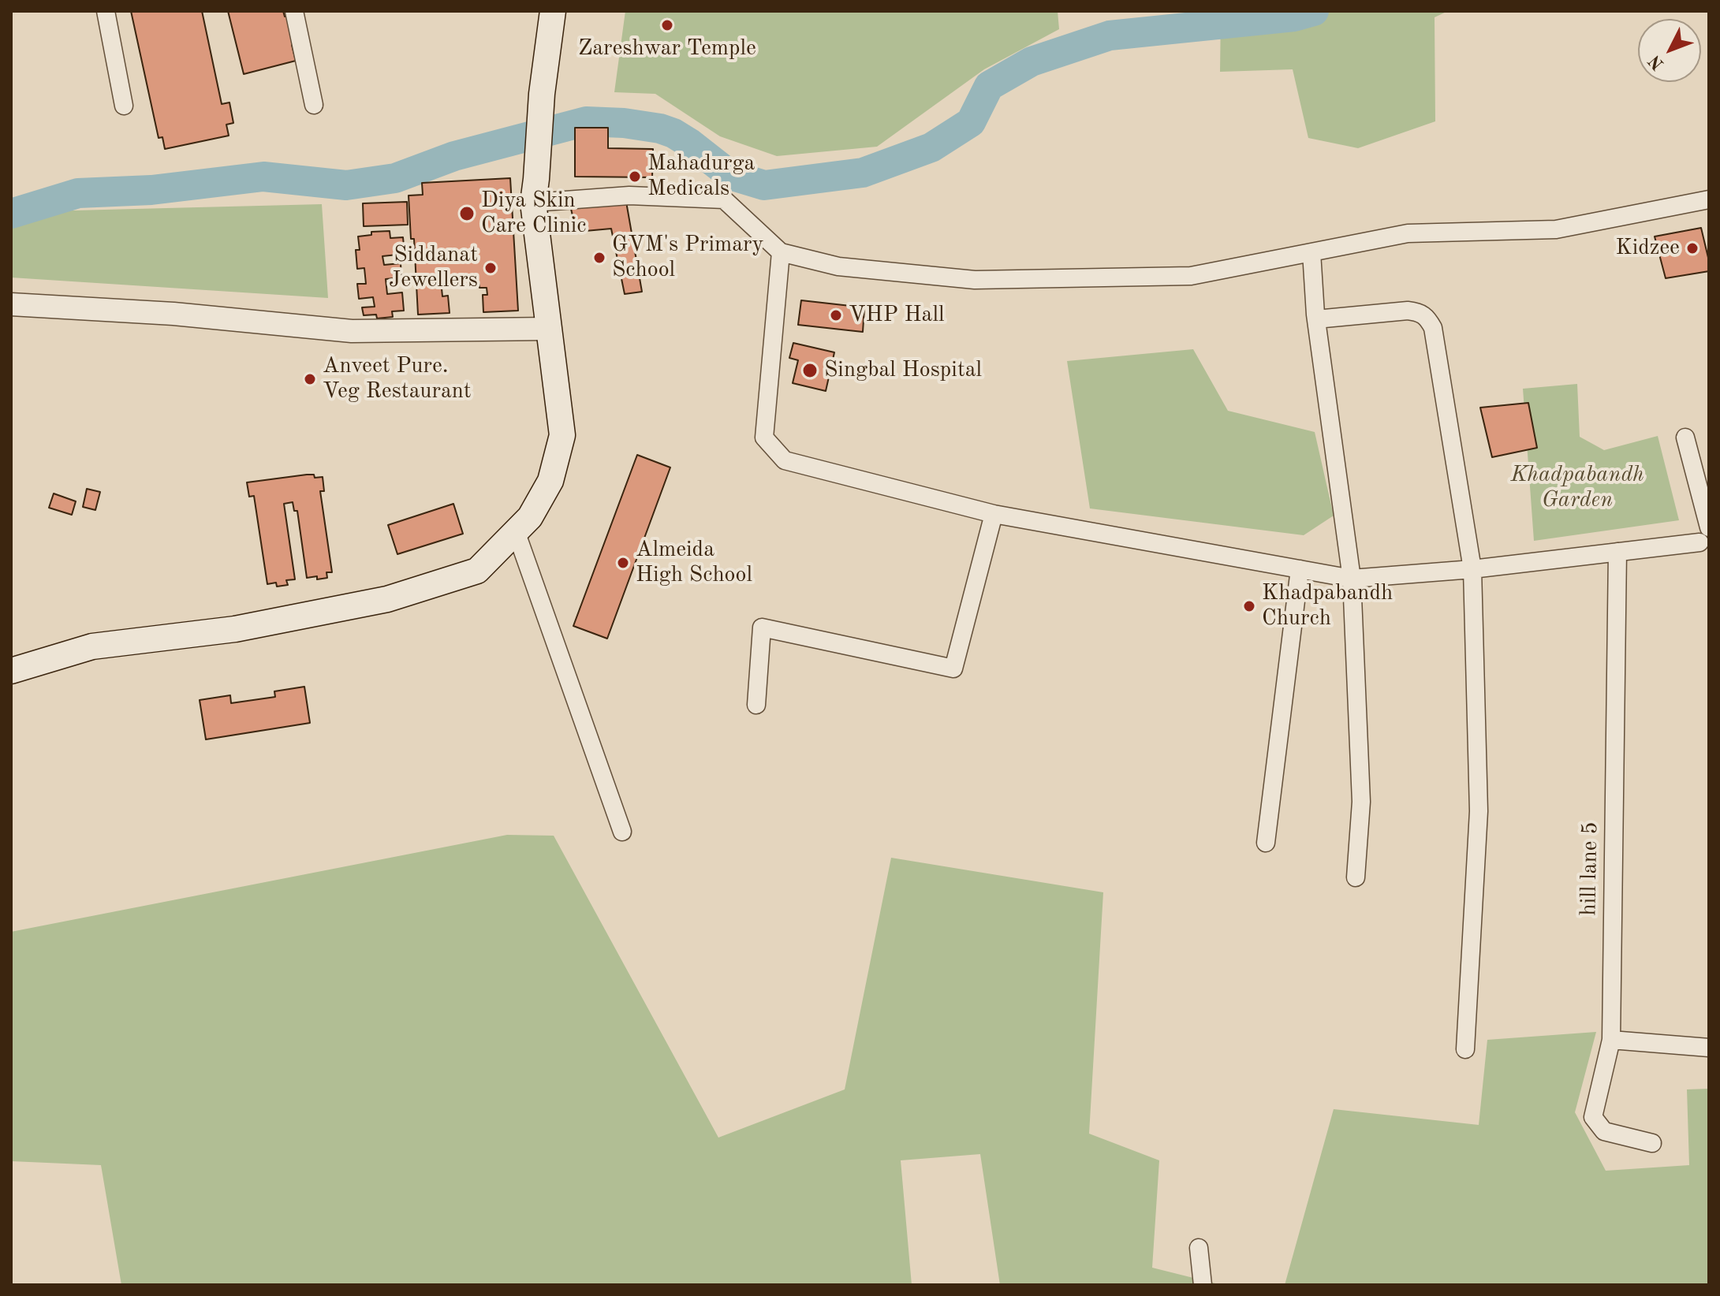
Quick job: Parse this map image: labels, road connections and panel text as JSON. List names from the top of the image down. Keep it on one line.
{"streets":{"street":["hill lane 5"]},"parks":["Khadpabandh Garden"],"places":["Zareshwar Temple","Mahadurga Medicals","Diya Skin Care Clinic","Kidzee","GVM's Primary School","Siddanat Jewellers","VHP Hall","Singbal Hospital","Anveet Pure. Veg Restaurant","Almeida High School","Khadpabandh Church"],"north":"bottom left"}
